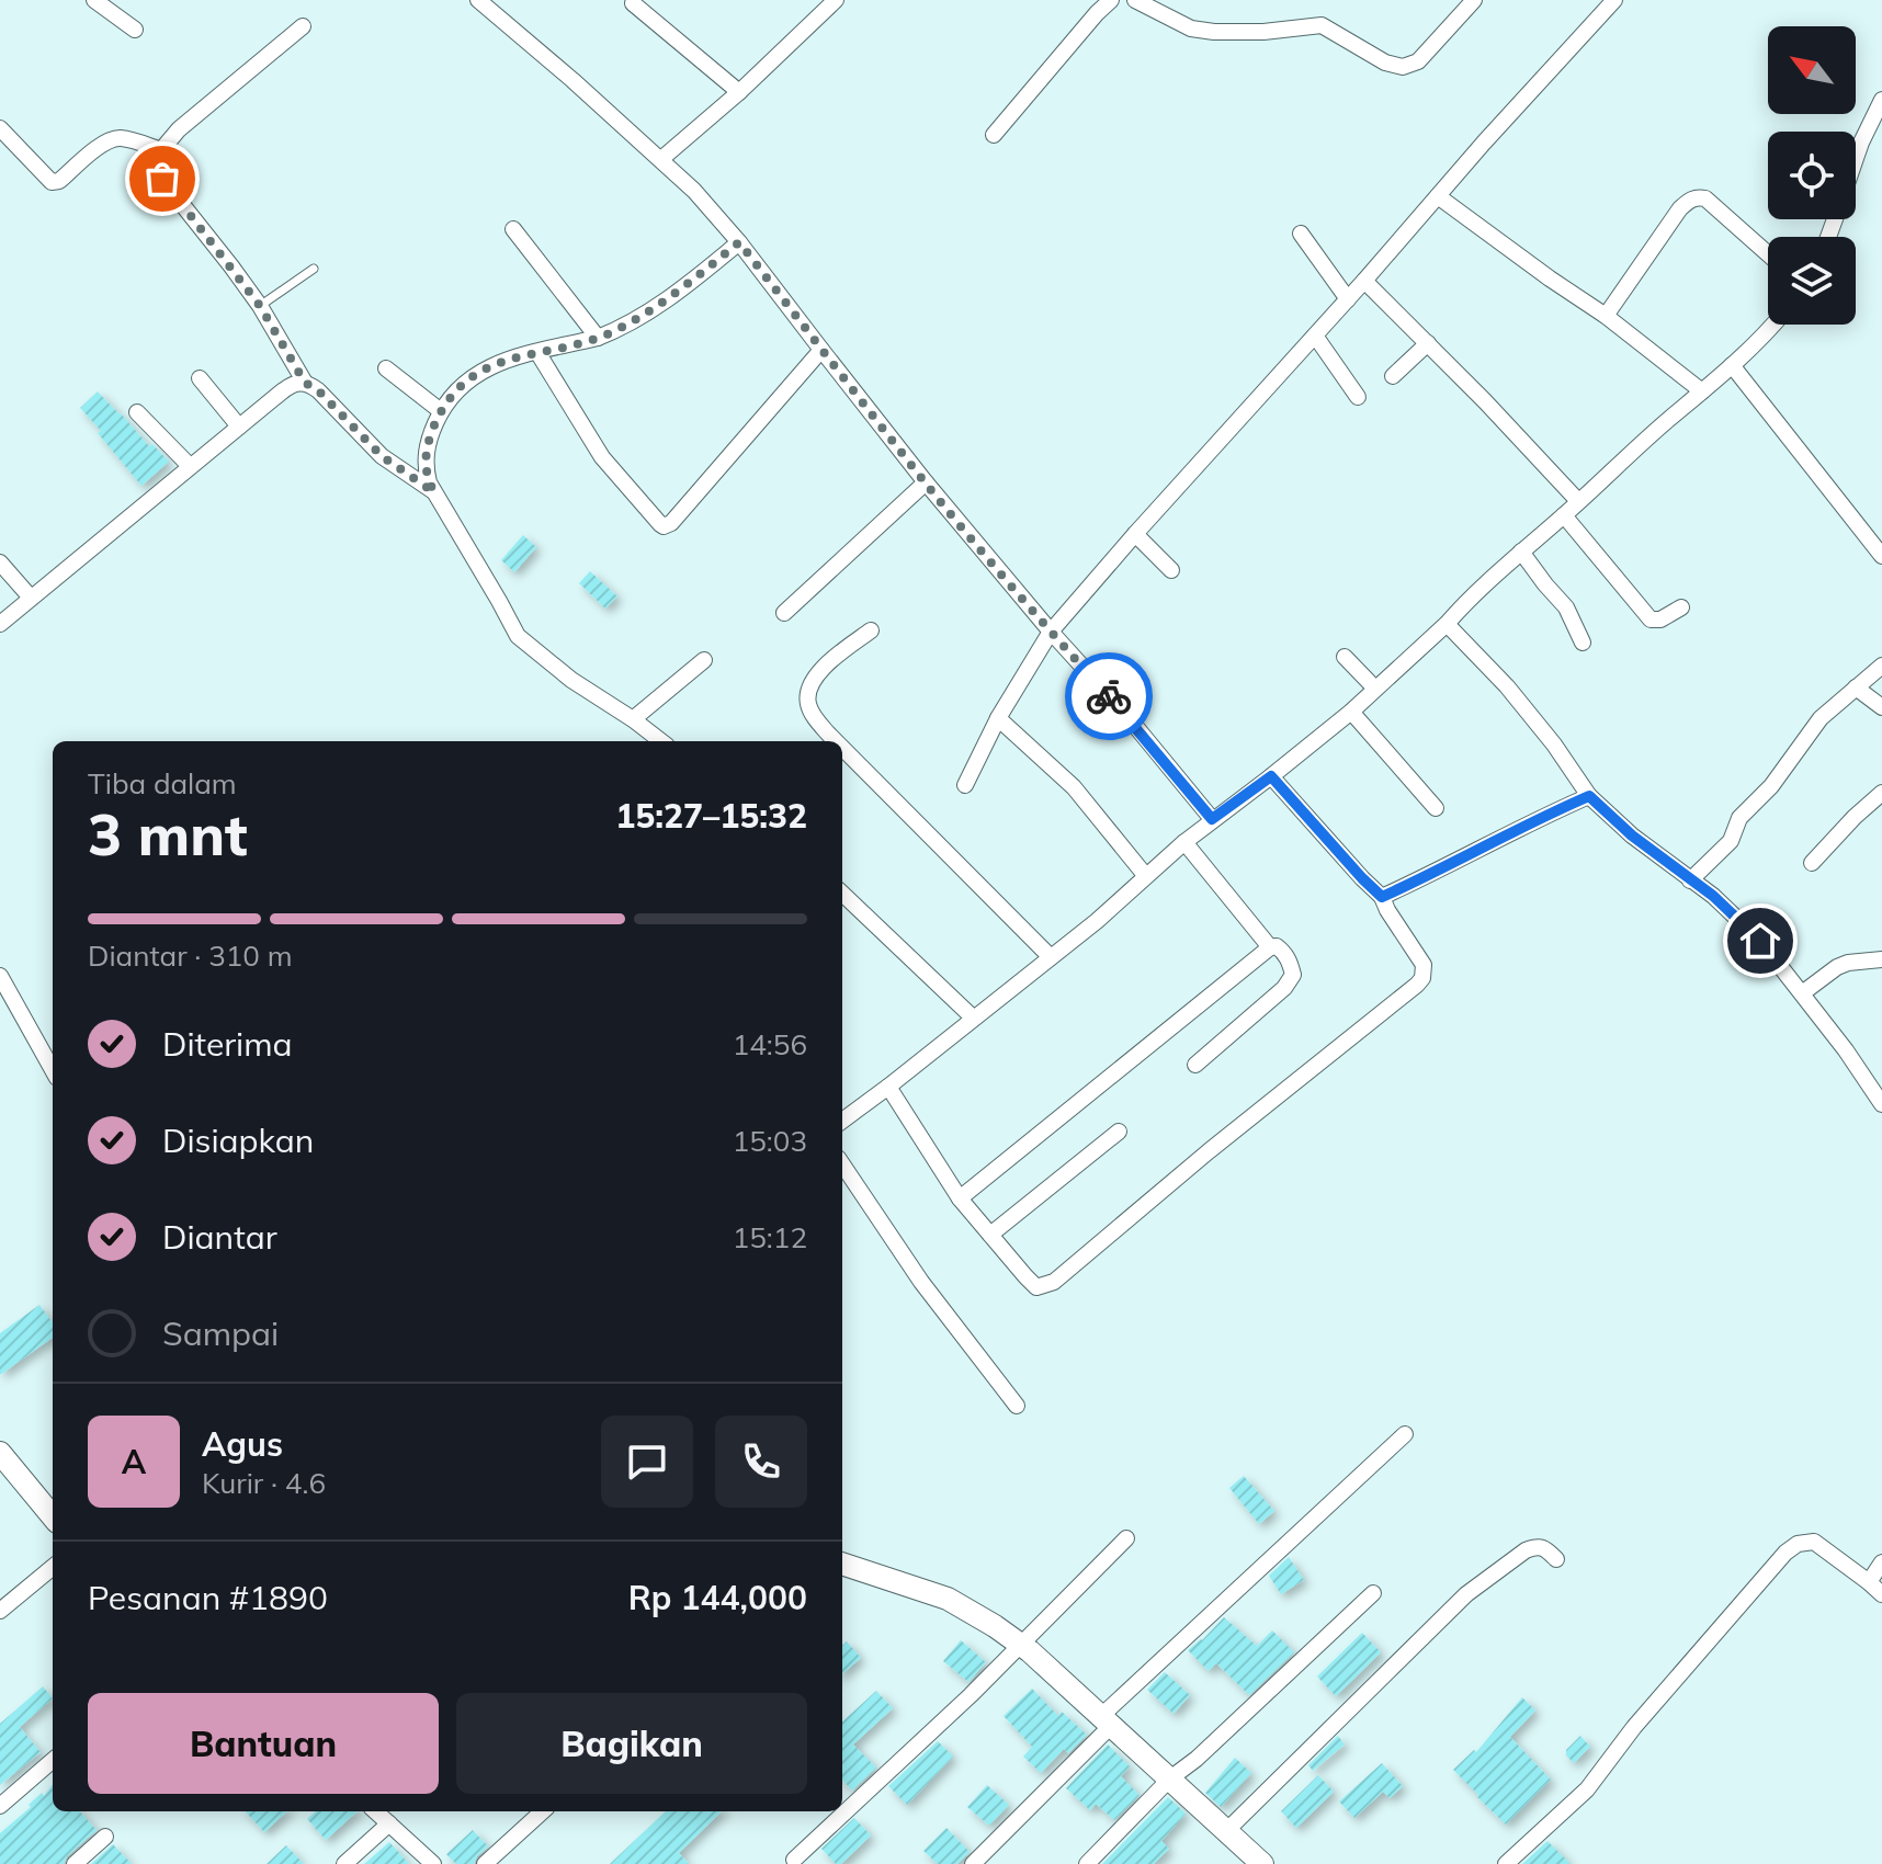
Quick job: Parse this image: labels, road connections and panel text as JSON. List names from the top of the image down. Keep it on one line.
{"north":"top left","page":{"heading":["3 mnt","Tiba dalam","15:27–15:32"],"panel":["Agus","Kurir · 4.6","Pesanan #1890","Rp 144,000"],"bar":"Diantar · 310 m","list":[["Diterima","14:56"],["Disiapkan","15:03"],["Diantar","15:12"],"Sampai"],"round":"A","buttons":["Bantuan","Bagikan"]}}
